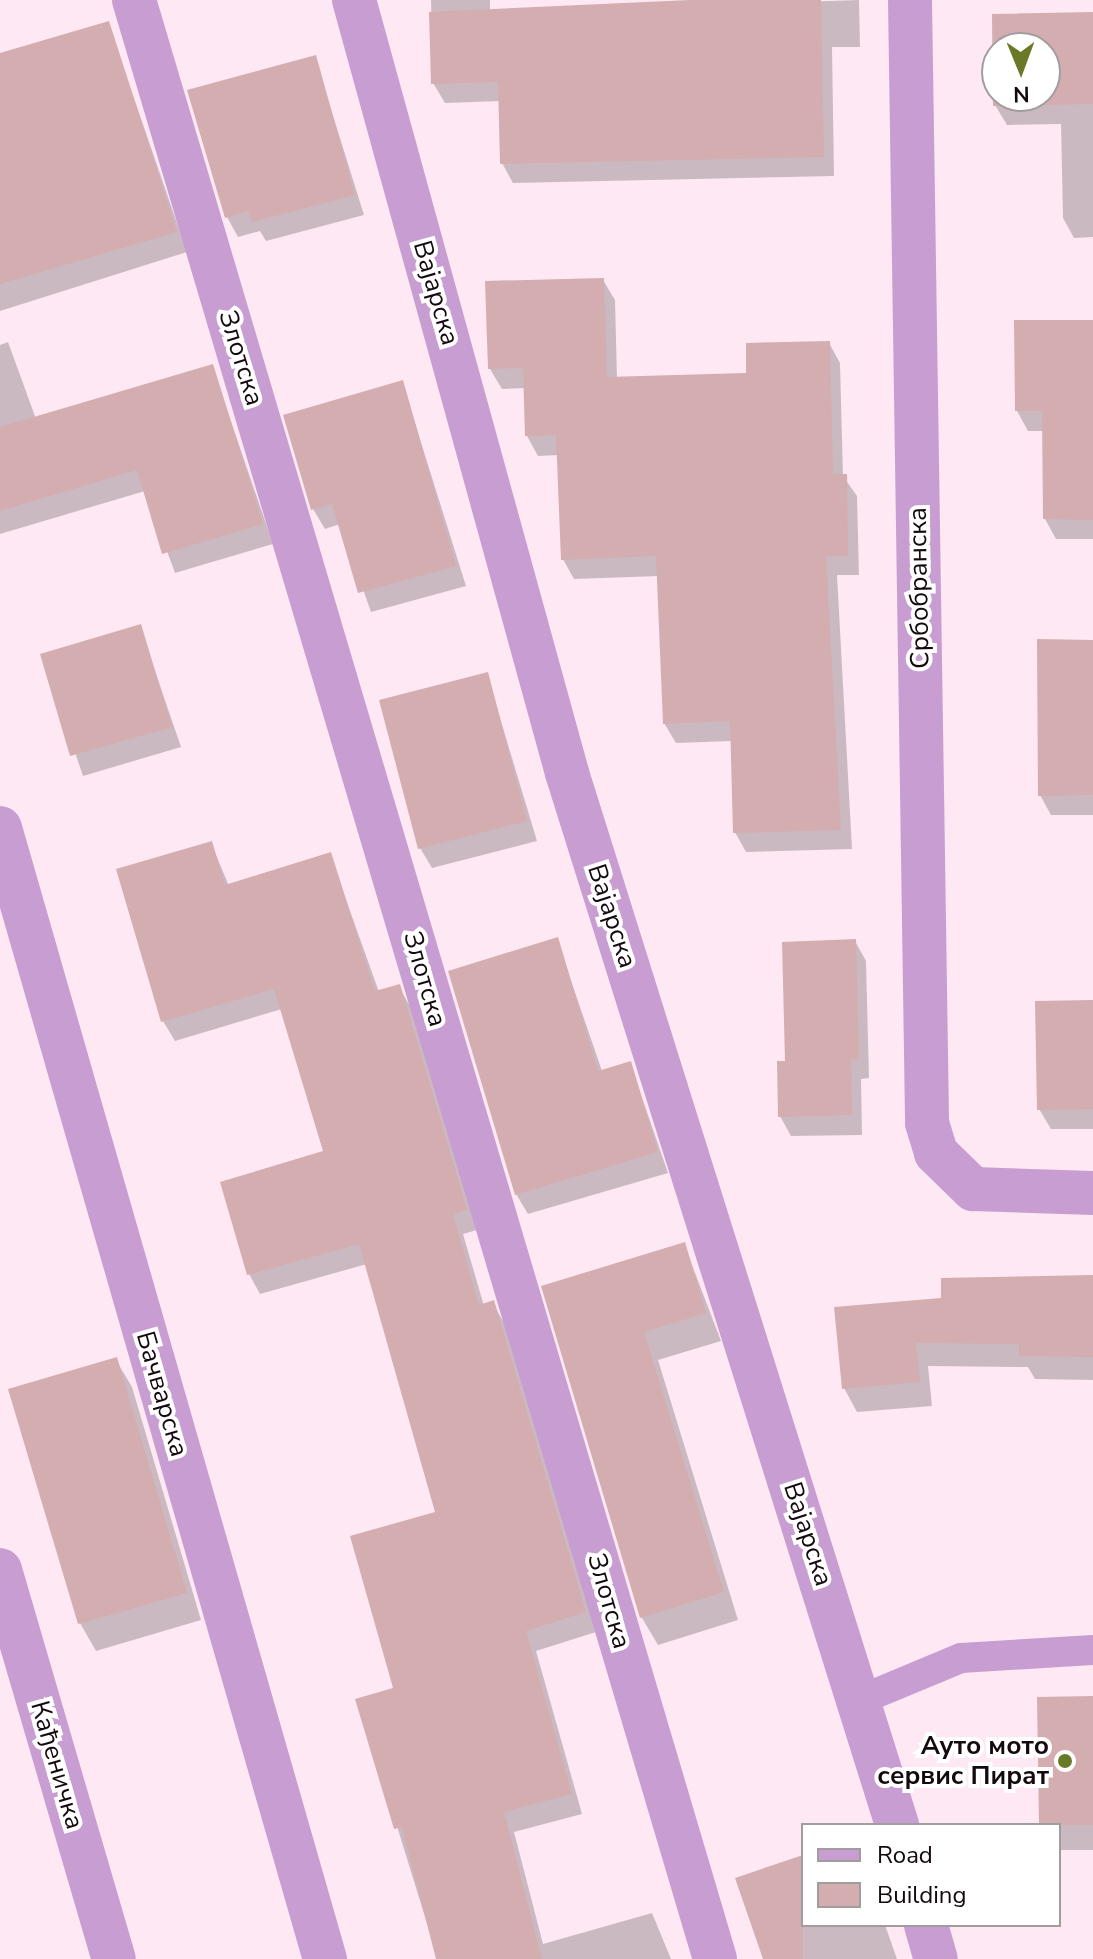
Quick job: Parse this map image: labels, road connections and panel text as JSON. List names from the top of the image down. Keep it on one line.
{"streets":{"street":["Вајарска","Злотска","Србобранска","Бачварска","Кађеничка"]},"places":["Ауто мото сервис Пират"],"legend":["Road","Building"],"north":"bottom"}
